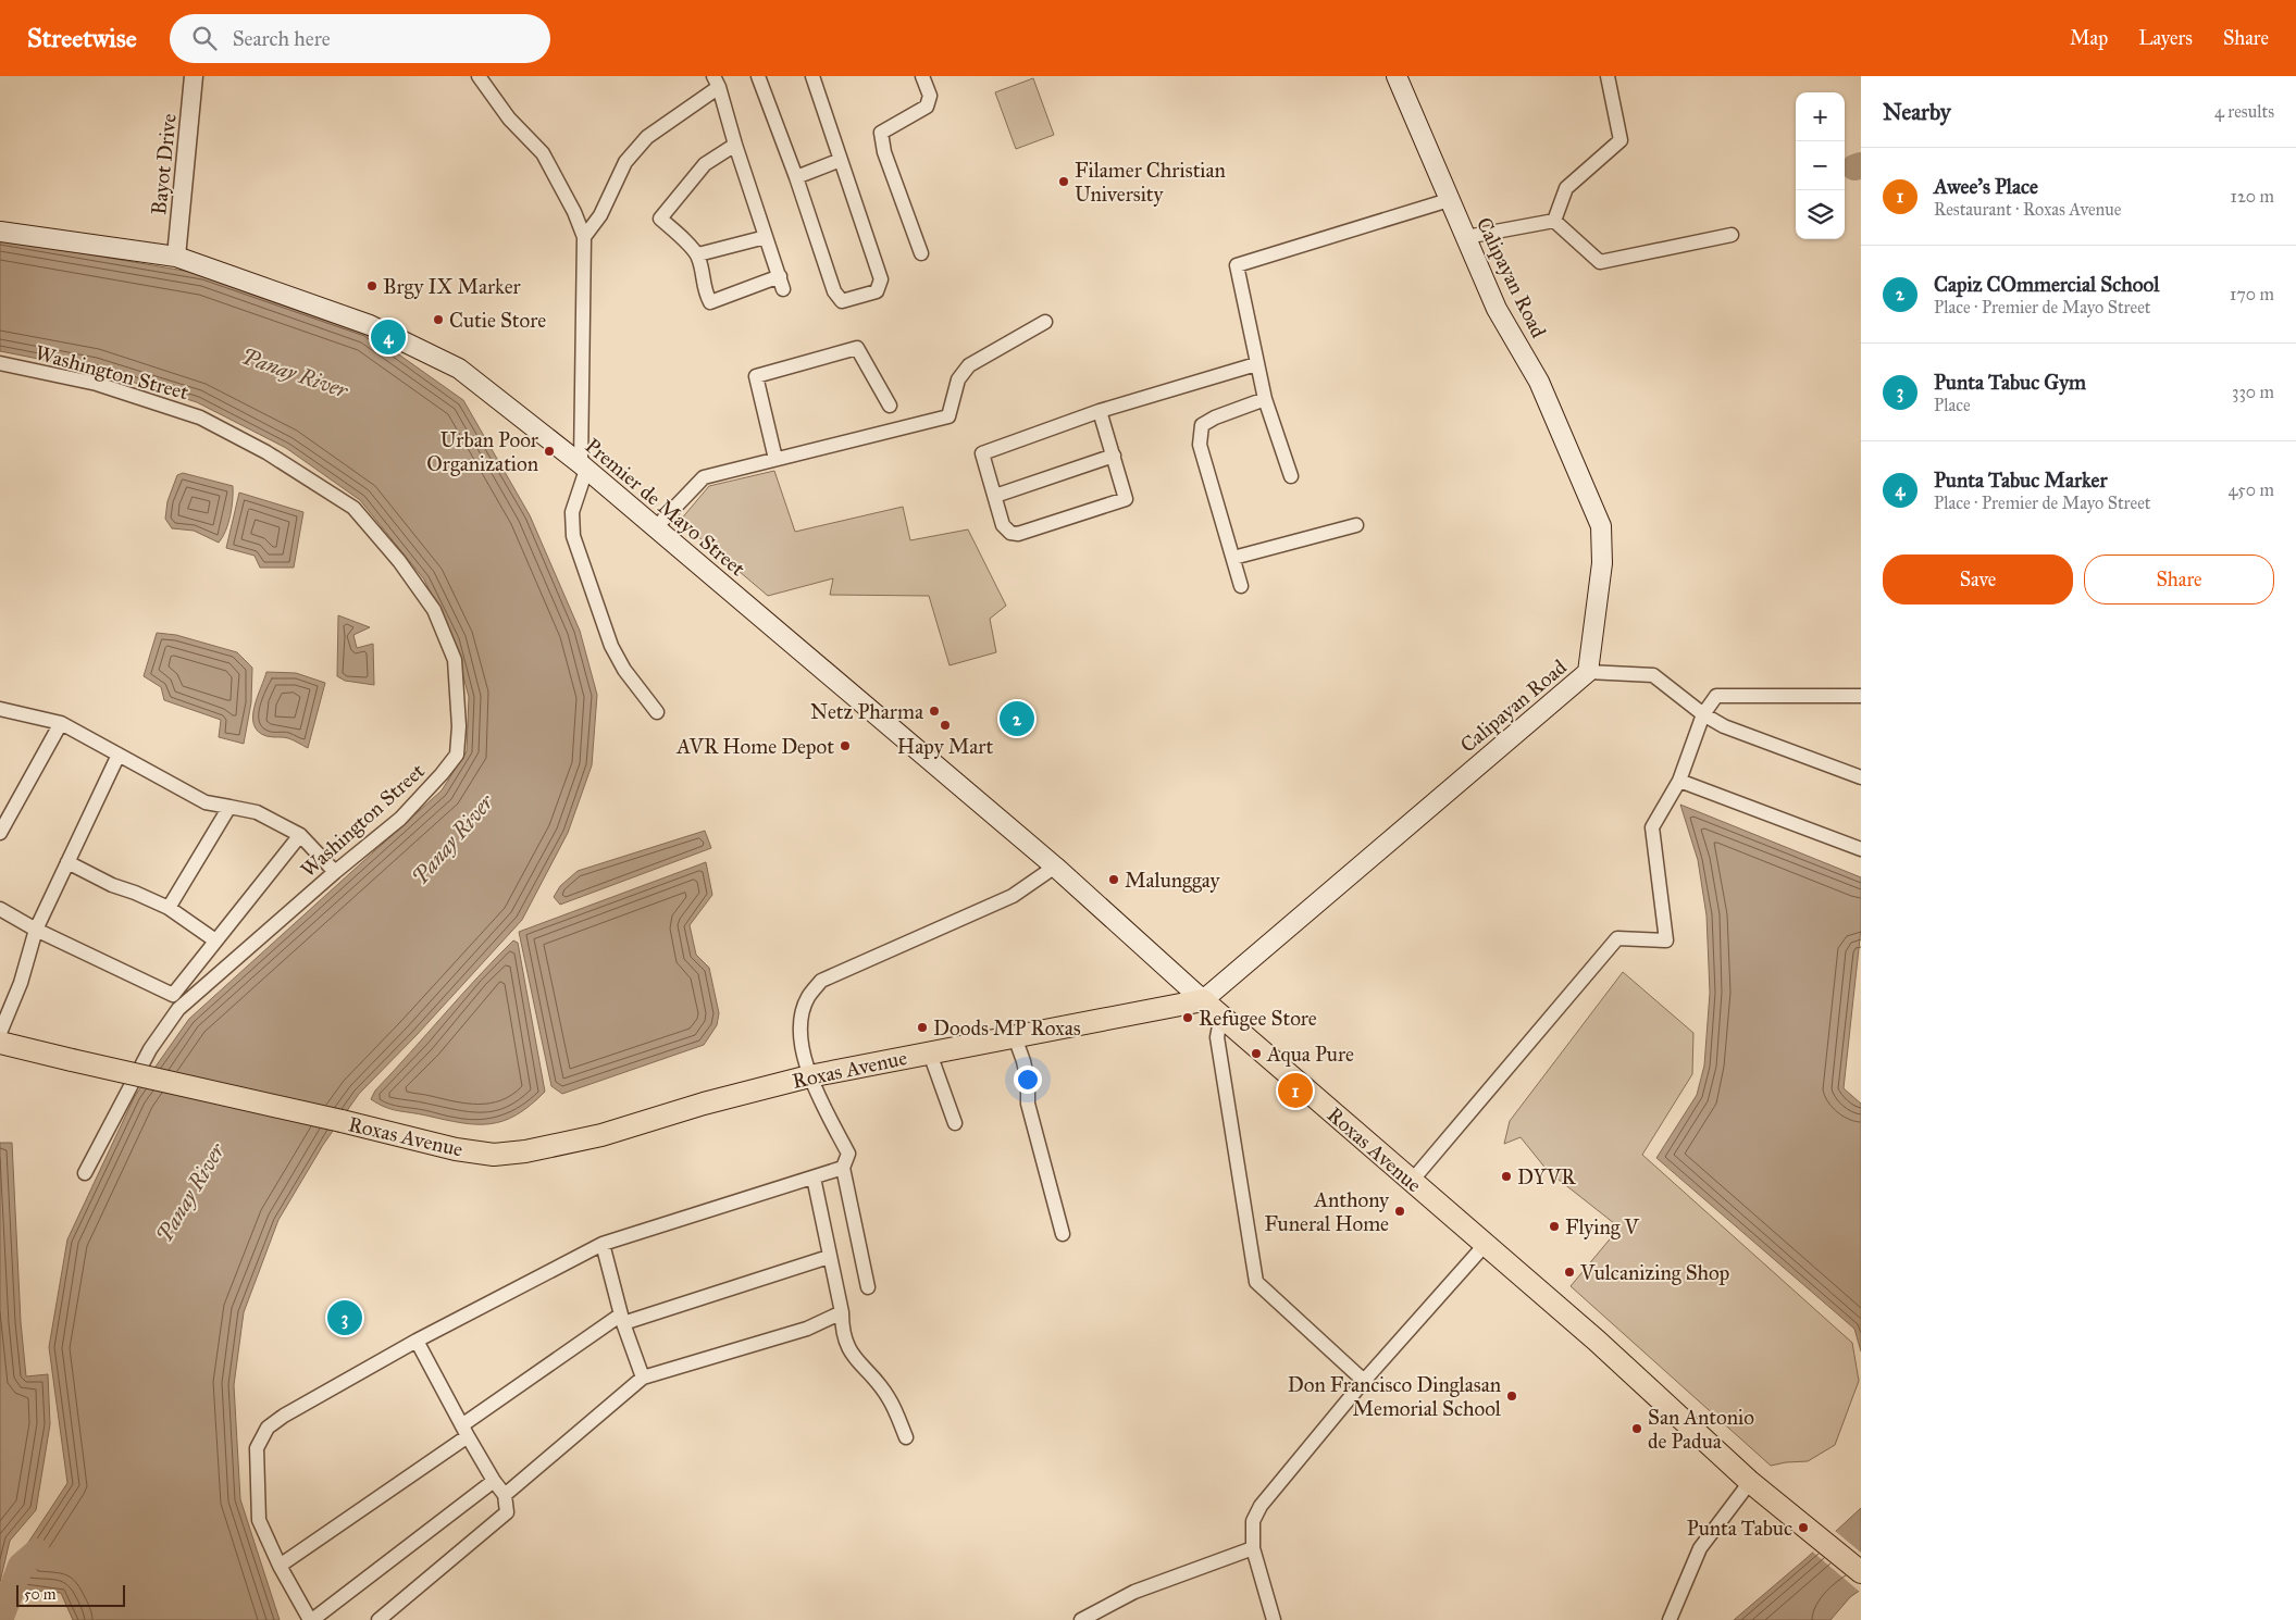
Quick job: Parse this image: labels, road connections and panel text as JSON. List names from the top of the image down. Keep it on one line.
{"streets":{"main road":["Calipayan Road","Premier de Mayo Street","Roxas Avenue"],"street":["Bayot Drive","Washington Street"]},"crossings":[["Bayot Drive","Premier de Mayo Street"],["Calipayan Road","Premier de Mayo Street"],["Calipayan Road","Roxas Avenue"],["Premier de Mayo Street","Roxas Avenue"]],"water":["Panay River"],"places":["Filamer Christian University","Brgy IX Marker","Cutie Store","Urban Poor Organization","Netz Pharma","Hapy Mart","AVR Home Depot","Malunggay","Refugee Store","Doods MP Roxas","Aqua Pure","DYVR","Anthony Funeral Home","Flying V","Vulcanizing Shop","Don Francisco Dinglasan Memorial School","San Antonio de Padua","Punta Tabuc"],"scale_bar":"50 m","page":{"header":"Streetwise","search":"Search here","nav":["Map","Layers","Share"],"heading":["Nearby","4 results"],"map_buttons":["+","−"],"list":[{"mark":"1","name":"Awee's Place","note":"Restaurant · Roxas Avenue","value":"120 m"},{"mark":"2","name":"Capiz COmmercial School","note":"Place · Premier de Mayo Street","value":"170 m"},{"mark":"3","name":"Punta Tabuc Gym","note":"Place","value":"330 m"},{"mark":"4","name":"Punta Tabuc Marker","note":"Place · Premier de Mayo Street","value":"450 m"}],"pins":["4","2","1","3"],"buttons":["Save","Share"],"scale":"50 m"}}
